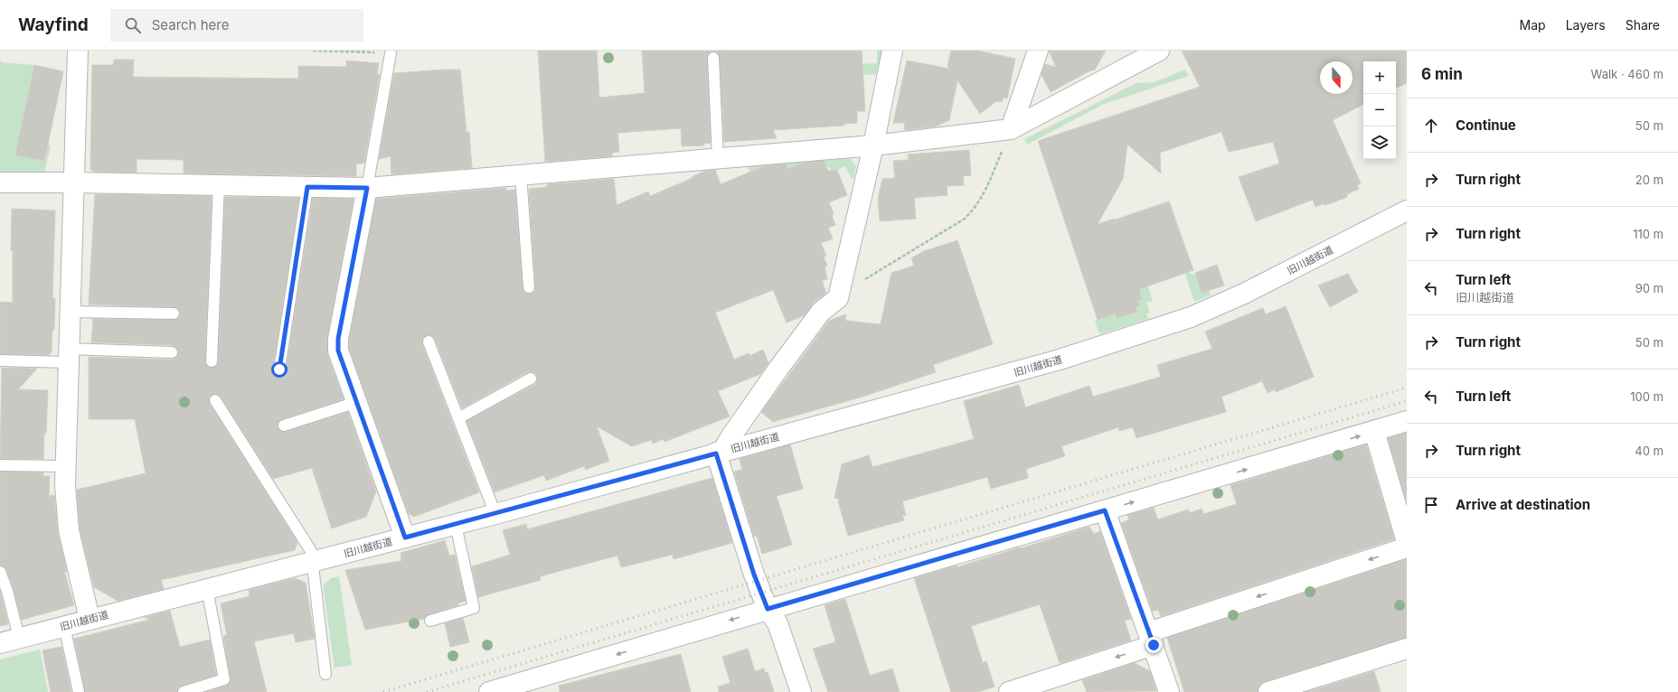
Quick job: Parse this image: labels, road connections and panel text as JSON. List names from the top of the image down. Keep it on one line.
{"streets":{"street":["旧川越街道"]},"north":"bottom","page":{"header":"Wayfind","search":"Search here","nav":["Map","Layers","Share"],"heading":["6 min","Walk · 460 m"],"map_buttons":["+","−"],"list":[["Continue","50 m"],["Turn right","20 m"],["Turn right","110 m"],["Turn left","旧川越街道","90 m"],["Turn right","50 m"],["Turn left","100 m"],["Turn right","40 m"],"Arrive at destination"]}}
